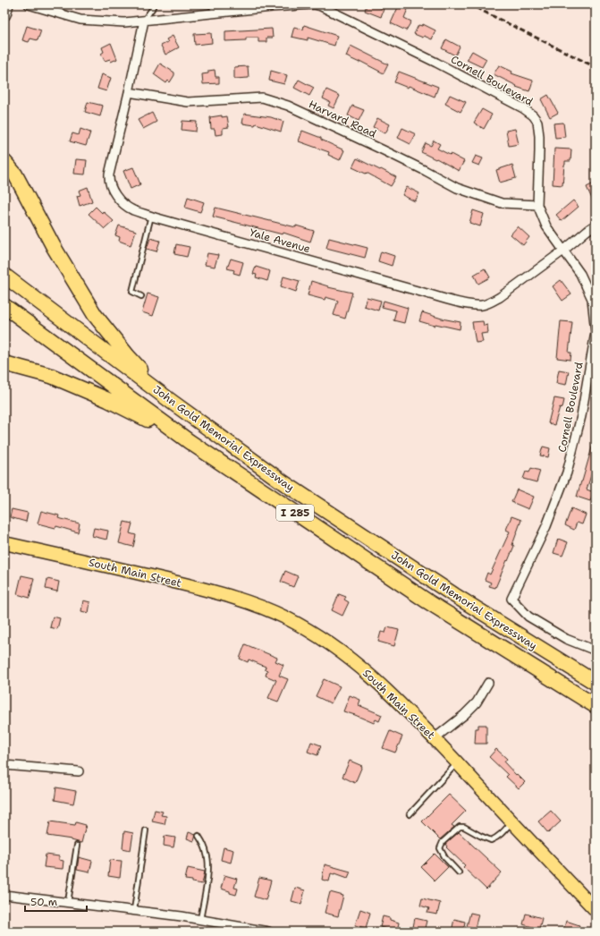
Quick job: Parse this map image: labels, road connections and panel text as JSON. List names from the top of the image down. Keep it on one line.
{"streets":{"highway":["John Gold Memorial Expressway","I 285"],"main road":["South Main Street"],"street":["Cornell Boulevard","Harvard Road","Yale Avenue"]},"crossings":[["Cornell Boulevard","Harvard Road"],["Cornell Boulevard","Yale Avenue"],["Harvard Road","Yale Avenue"]],"scale_bar":"50 m"}
